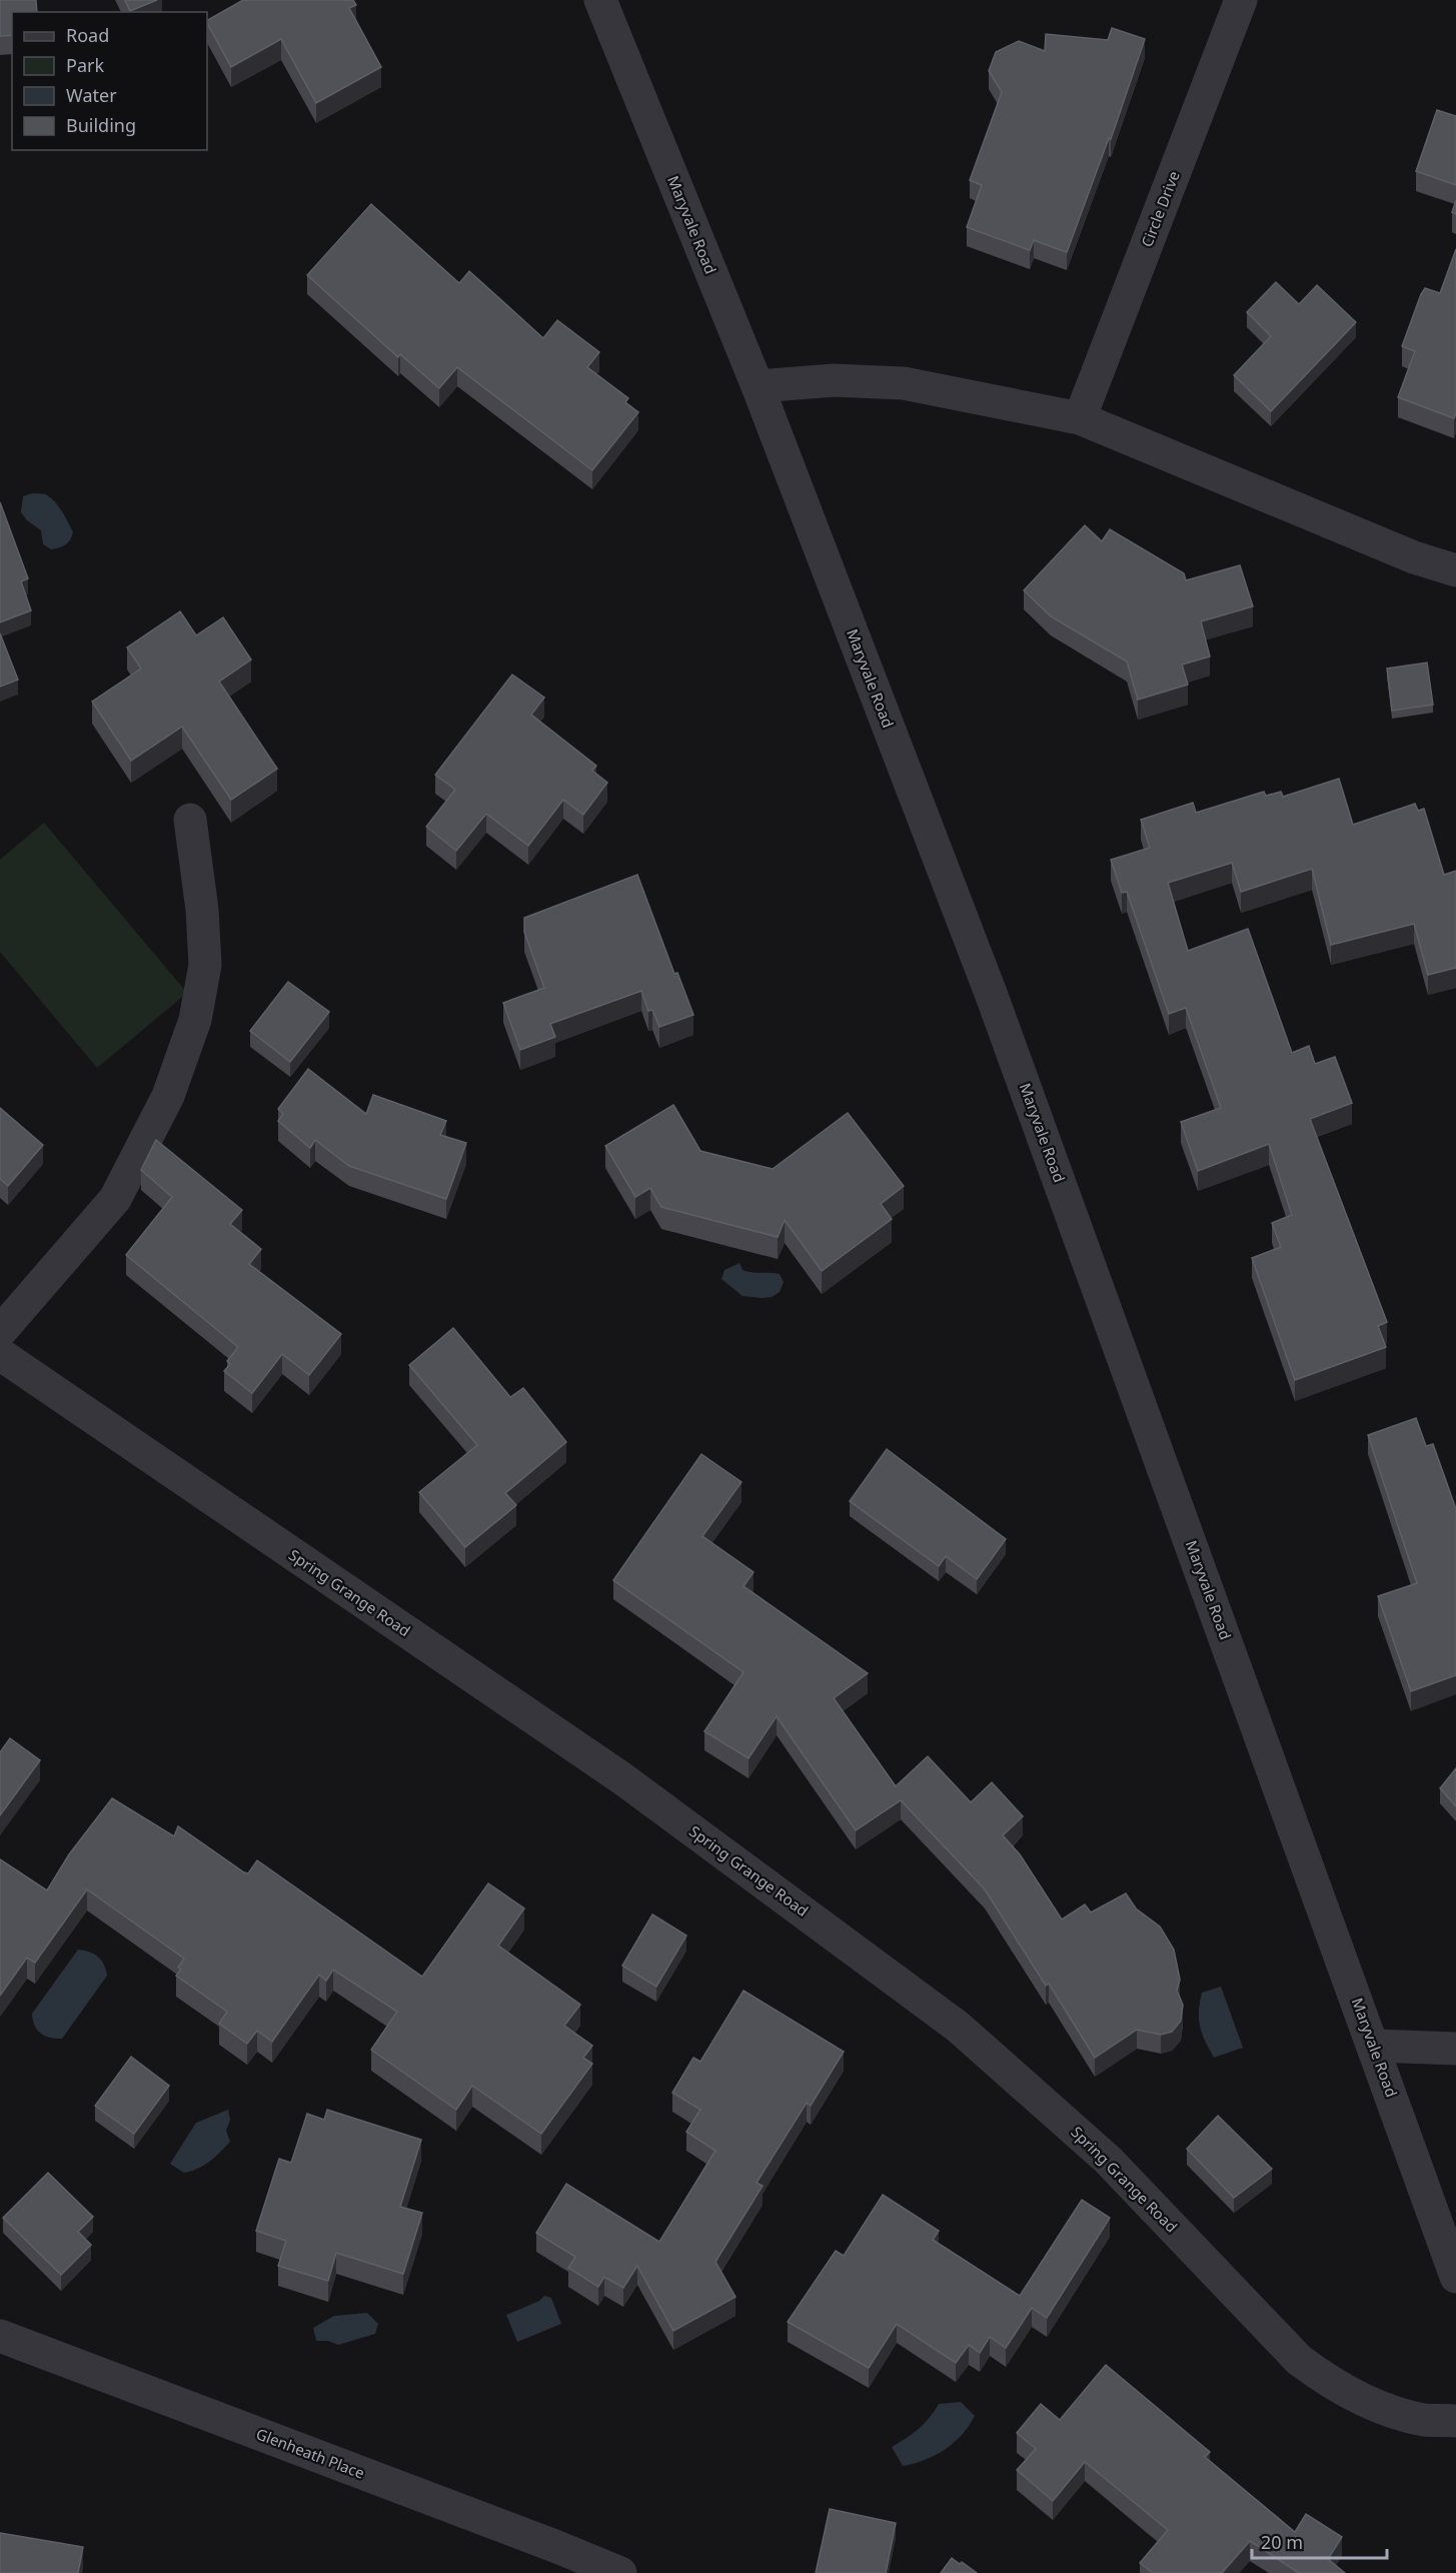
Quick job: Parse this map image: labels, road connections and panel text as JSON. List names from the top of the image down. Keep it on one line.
{"streets":{"street":["Circle Drive","Maryvale Road","Spring Grange Road","Glenheath Place"]},"legend":["Road","Park","Water","Building"],"scale_bar":"20 m"}
